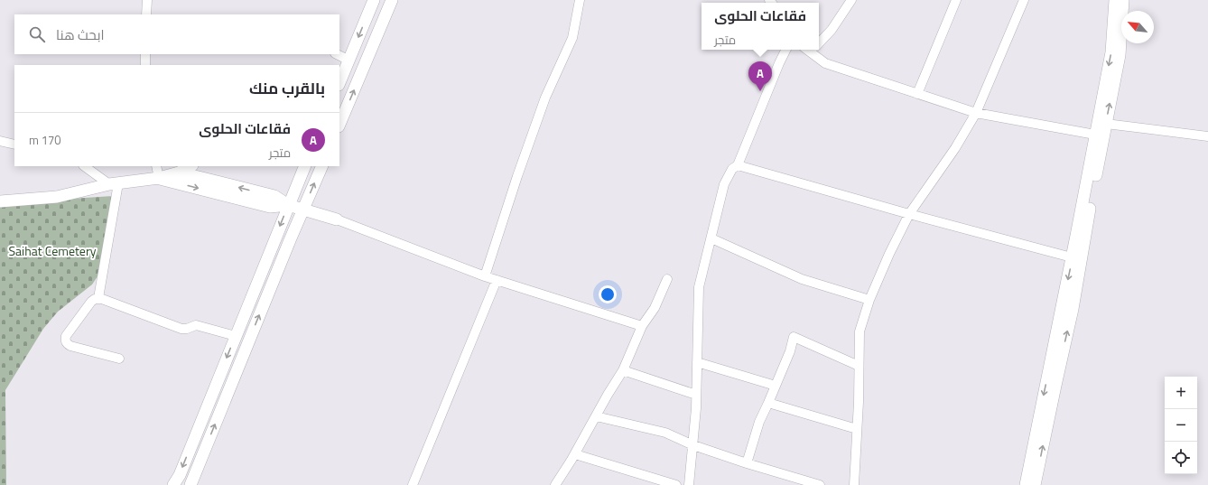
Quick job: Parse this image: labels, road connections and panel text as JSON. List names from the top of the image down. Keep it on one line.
{"parks":["Saihat Cemetery"],"north":"top left","page":{"popup":["فقاعات الحلوى","متجر"],"search":"ابحث هنا","pins":"A","heading":"بالقرب منك","list":[{"mark":"A","name":"فقاعات الحلوى","note":"متجر","value":"170 m"}],"map_buttons":["+","−"]}}
